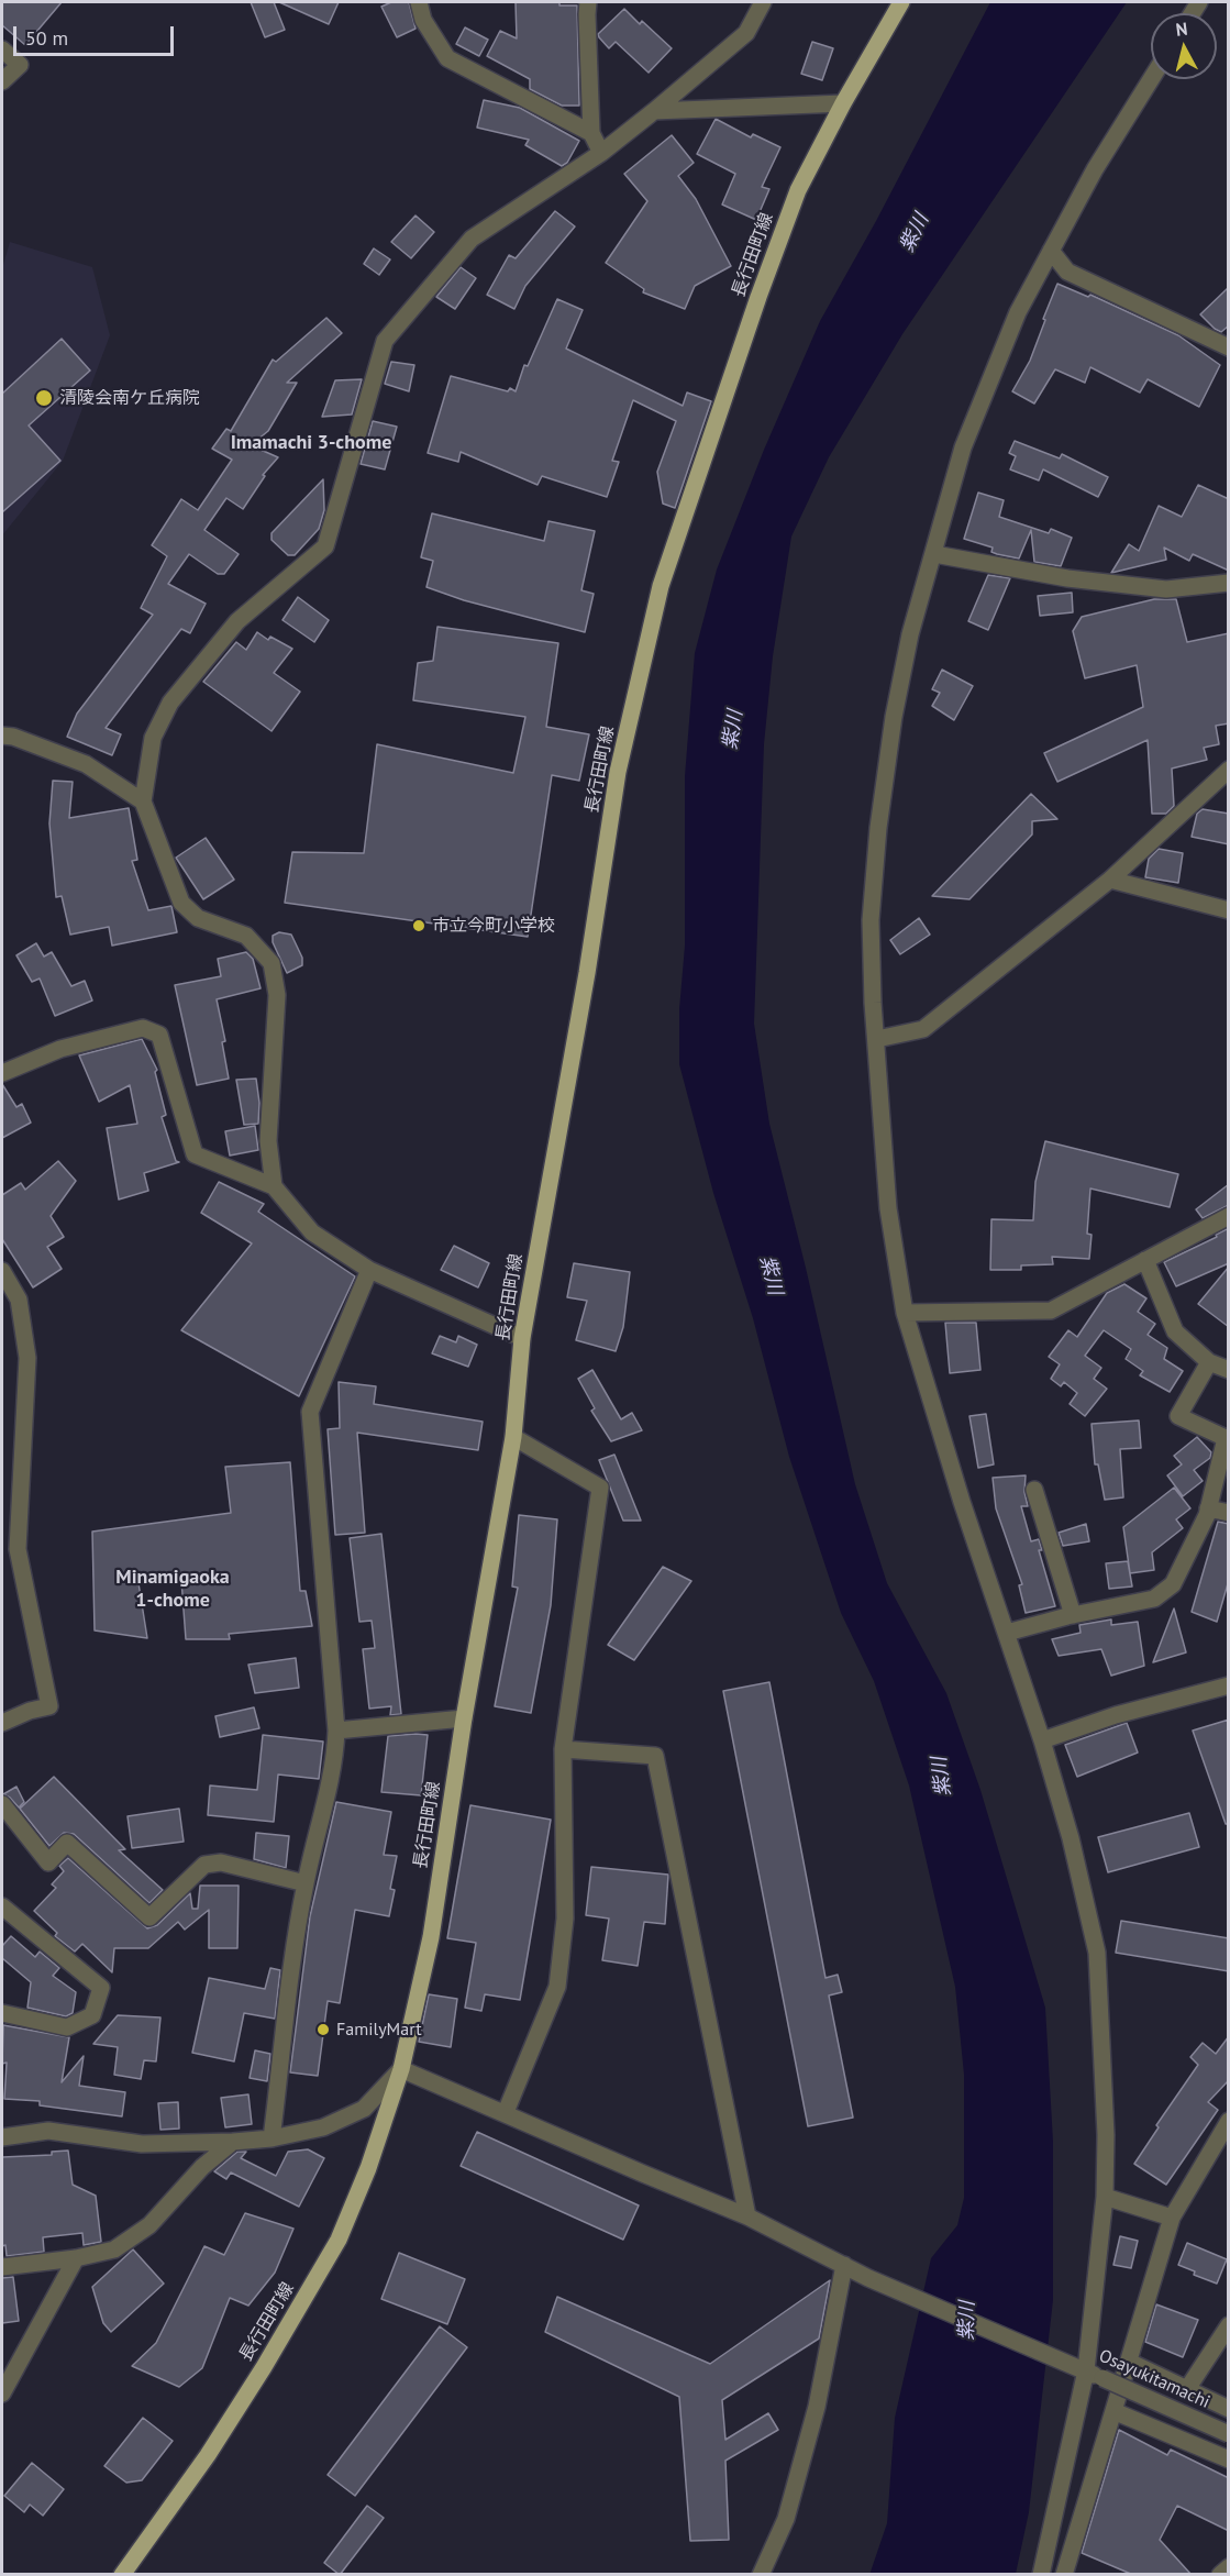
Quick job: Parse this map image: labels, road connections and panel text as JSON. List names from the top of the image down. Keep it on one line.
{"streets":{"main road":["長行田町線"],"street":["Osayukitamachi"]},"crossings":[["長行田町線","Osayukitamachi"]],"districts":["Imamachi 3-chome","Minamigaoka 1-chome"],"water":["紫川"],"places":["清陵会南ケ丘病院","市立今町小学校","FamilyMart"],"scale_bar":"50 m","north":"top"}
